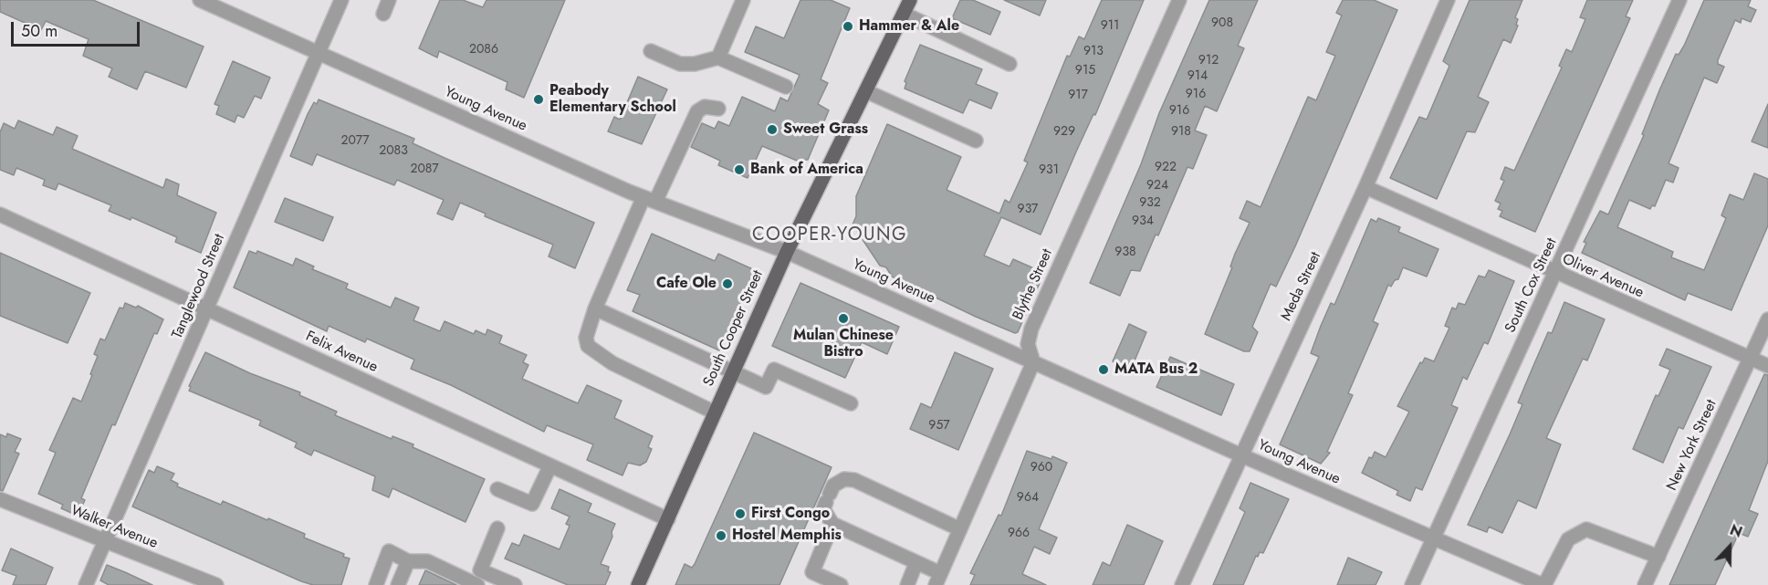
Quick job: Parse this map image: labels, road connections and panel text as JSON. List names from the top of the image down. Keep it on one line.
{"streets":{"main road":["South Cooper Street"],"street":["Young Avenue","Oliver Avenue","Blythe Street","South Cox Street","Tanglewood Street","Meda Street","Felix Avenue","New York Street","Walker Avenue"]},"crossings":[["Young Avenue","Blythe Street"],["Young Avenue","South Cox Street"],["Young Avenue","Tanglewood Street"],["Young Avenue","Meda Street"],["Young Avenue","South Cooper Street"],["Oliver Avenue","South Cox Street"],["Oliver Avenue","Meda Street"],["Oliver Avenue","New York Street"],["Tanglewood Street","Felix Avenue"],["Tanglewood Street","Walker Avenue"],["South Cooper Street","Felix Avenue"]],"districts":["COOPER-YOUNG"],"places":["Hammer & Ale","Peabody Elementary School","Sweet Grass","Bank of America","Cafe Ole","Mulan Chinese Bistro","MATA Bus 2","First Congo","Hostel Memphis"],"house_numbers":["908","911","2086","913","912","915","914","916","917","916","929","918","2077","2083","922","2087","931","924","932","937","934","938","957","960","964","966"],"scale_bar":"50 m","north":"top"}
